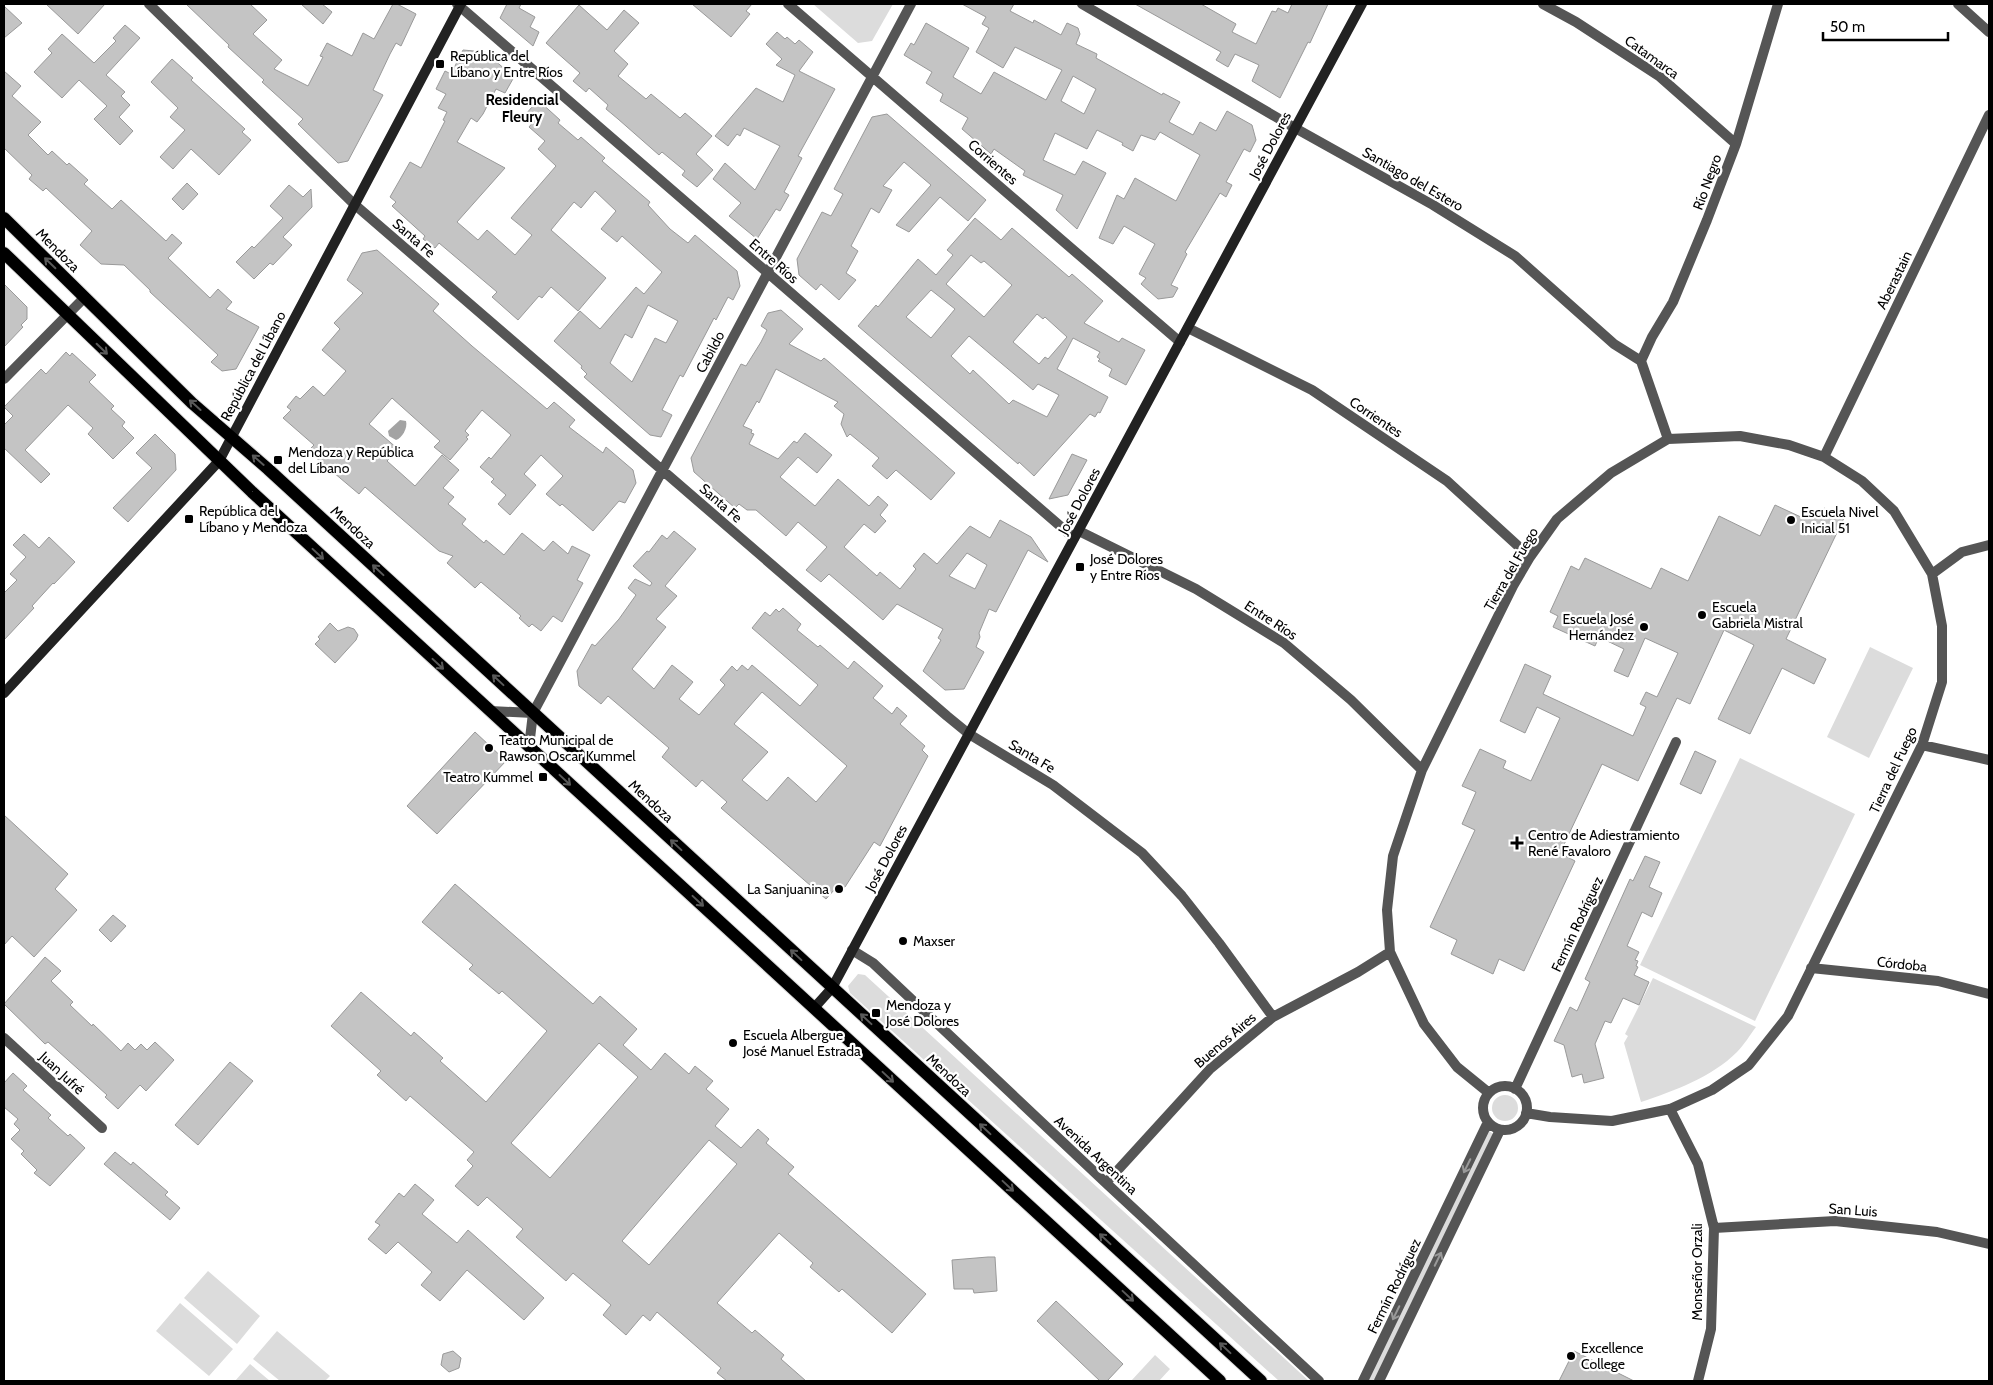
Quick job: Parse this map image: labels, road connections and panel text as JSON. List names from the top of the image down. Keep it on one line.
{"streets":{"main road":["Mendoza"],"street":["Catamarca","José Dolores","Corrientes","Santiago del Estero","Río Negro","Santa Fe","Entre Ríos","Aberastain","Cabildo","República del Líbano","Tierra del Fuego","Fermín Rodríguez","Córdoba","Buenos Aires","Juan Jufré","Avenida Argentina","San Luis","Monseñor Orzali"]},"crossings":[["Catamarca","Río Negro"],["José Dolores","Corrientes"],["José Dolores","Santiago del Estero"],["José Dolores","Santa Fe"],["José Dolores","Mendoza"],["José Dolores","Entre Ríos"],["José Dolores","Avenida Argentina"],["Corrientes","Cabildo"],["Corrientes","Tierra del Fuego"],["Santiago del Estero","Río Negro"],["Santa Fe","Cabildo"],["Santa Fe","República del Líbano"],["Santa Fe","Buenos Aires"],["Mendoza","Cabildo"],["Mendoza","República del Líbano"],["Entre Ríos","Cabildo"],["Entre Ríos","República del Líbano"],["Entre Ríos","Tierra del Fuego"],["Aberastain","Tierra del Fuego"],["Tierra del Fuego","Fermín Rodríguez"],["Tierra del Fuego","Córdoba"],["Tierra del Fuego","Buenos Aires"],["Tierra del Fuego","Monseñor Orzali"],["Buenos Aires","Avenida Argentina"],["San Luis","Monseñor Orzali"]],"districts":["Residencial Fleury"],"places":{"transit":["República del Líbano y Entre Ríos","Mendoza y República del Líbano","República del Líbano y Mendoza","José Dolores y Entre Ríos","Teatro Kummel","Mendoza y José Dolores"],"other":["Escuela Nivel Inicial 51","Escuela Gabriela Mistral","Escuela José Hernández","Teatro Municipal de Rawson Oscar Kummel","La Sanjuanina","Maxser","Escuela Albergue José Manuel Estrada","Excellence College"],"health":["Centro de Adiestramiento René Favaloro"]},"scale_bar":"50 m"}
